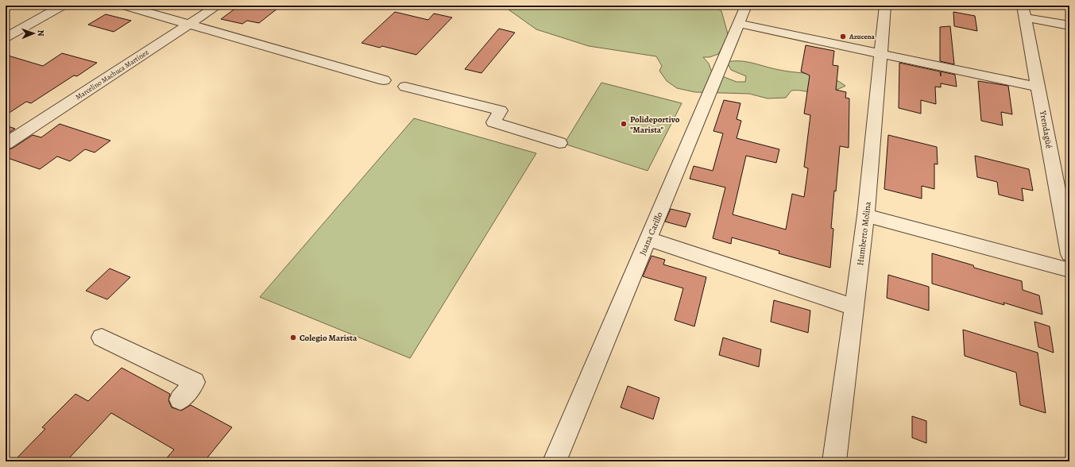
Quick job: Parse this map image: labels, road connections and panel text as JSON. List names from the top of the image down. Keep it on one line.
{"streets":{"street":["Marcelino Machuca Martínez","Yrendagüé","Juana Carillo","Humberto Molina"]},"places":["Azucena","Polideportivo \"Marista\"","Colegio Marista"],"north":"right"}
